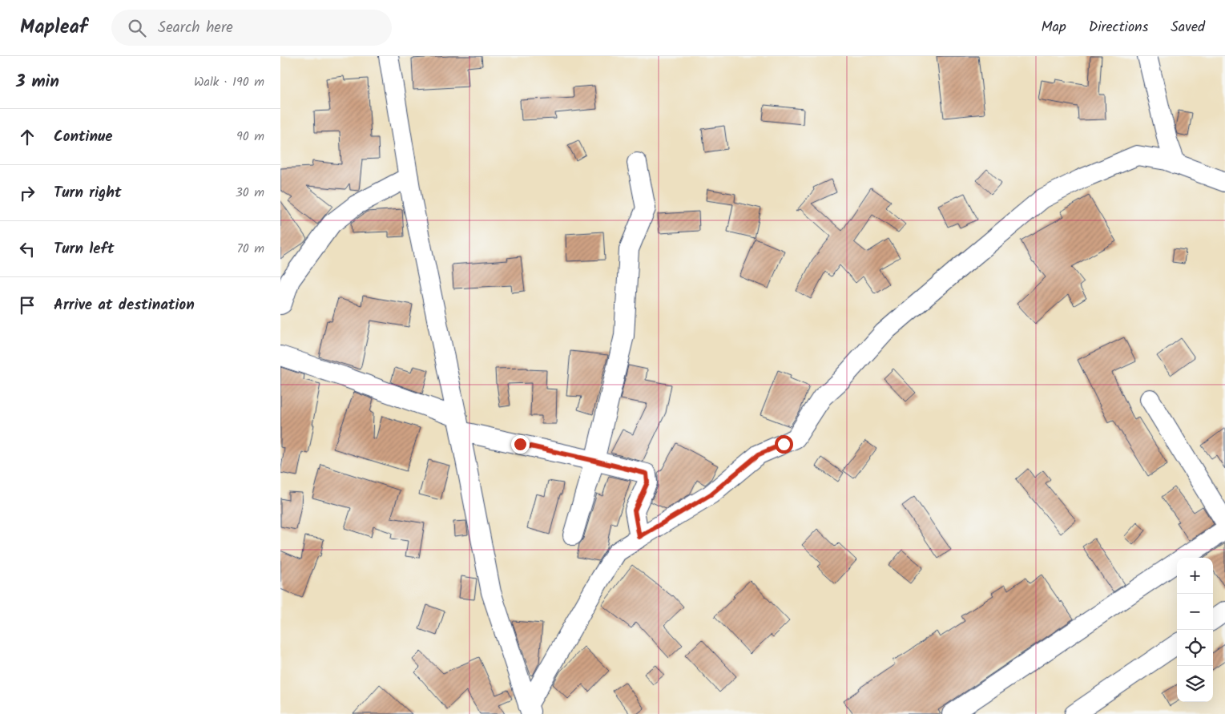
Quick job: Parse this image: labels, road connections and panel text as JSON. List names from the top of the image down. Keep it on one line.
{"page":{"header":"Mapleaf","search":"Search here","nav":["Map","Directions","Saved"],"heading":["3 min","Walk · 190 m"],"list":[["Continue","90 m"],["Turn right","30 m"],["Turn left","70 m"],"Arrive at destination"],"map_buttons":["+","−"]}}
